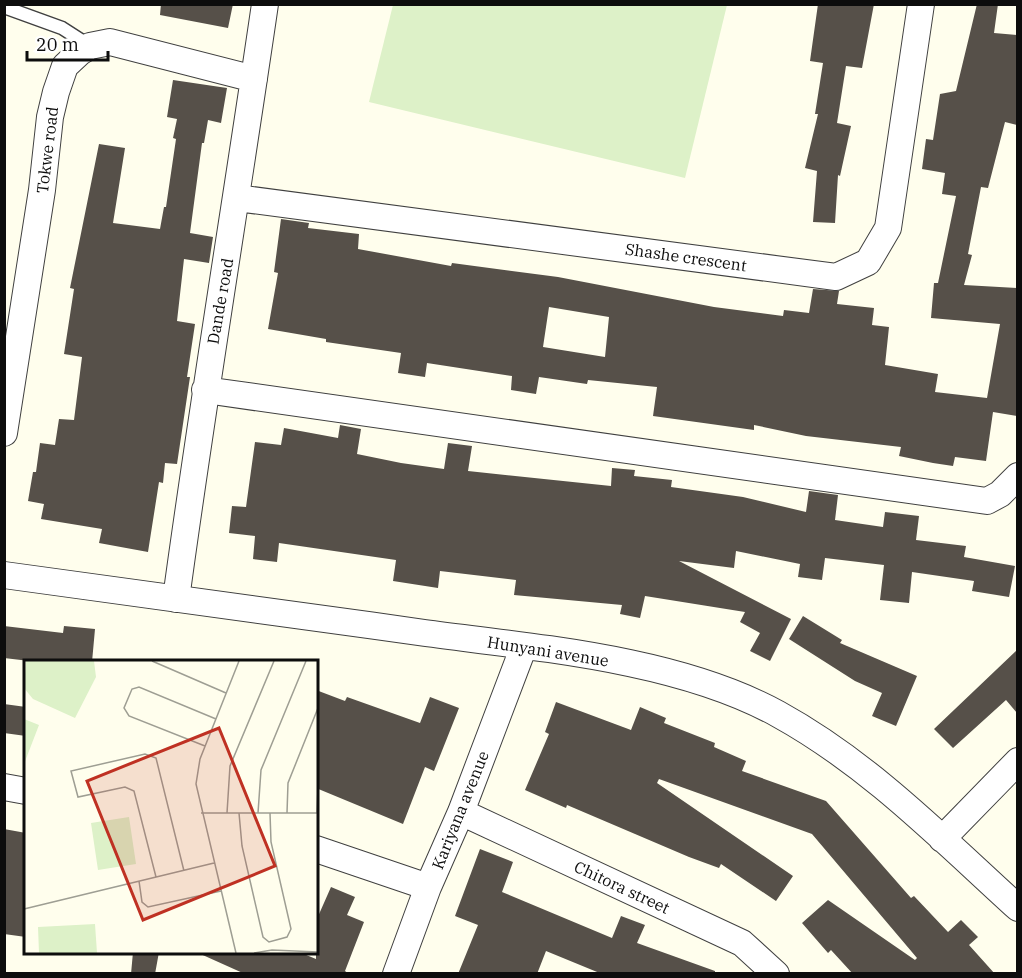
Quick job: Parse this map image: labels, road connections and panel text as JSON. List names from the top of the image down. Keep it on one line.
{"streets":{"street":["Tokwe road","Shashe crescent","Dande road","Hunyani avenue","Kariyana avenue","Chitora street"]},"crossings":[["Shashe crescent","Dande road"],["Dande road","Hunyani avenue"],["Hunyani avenue","Kariyana avenue"],["Kariyana avenue","Chitora street"]],"scale_bar":"20 m"}
